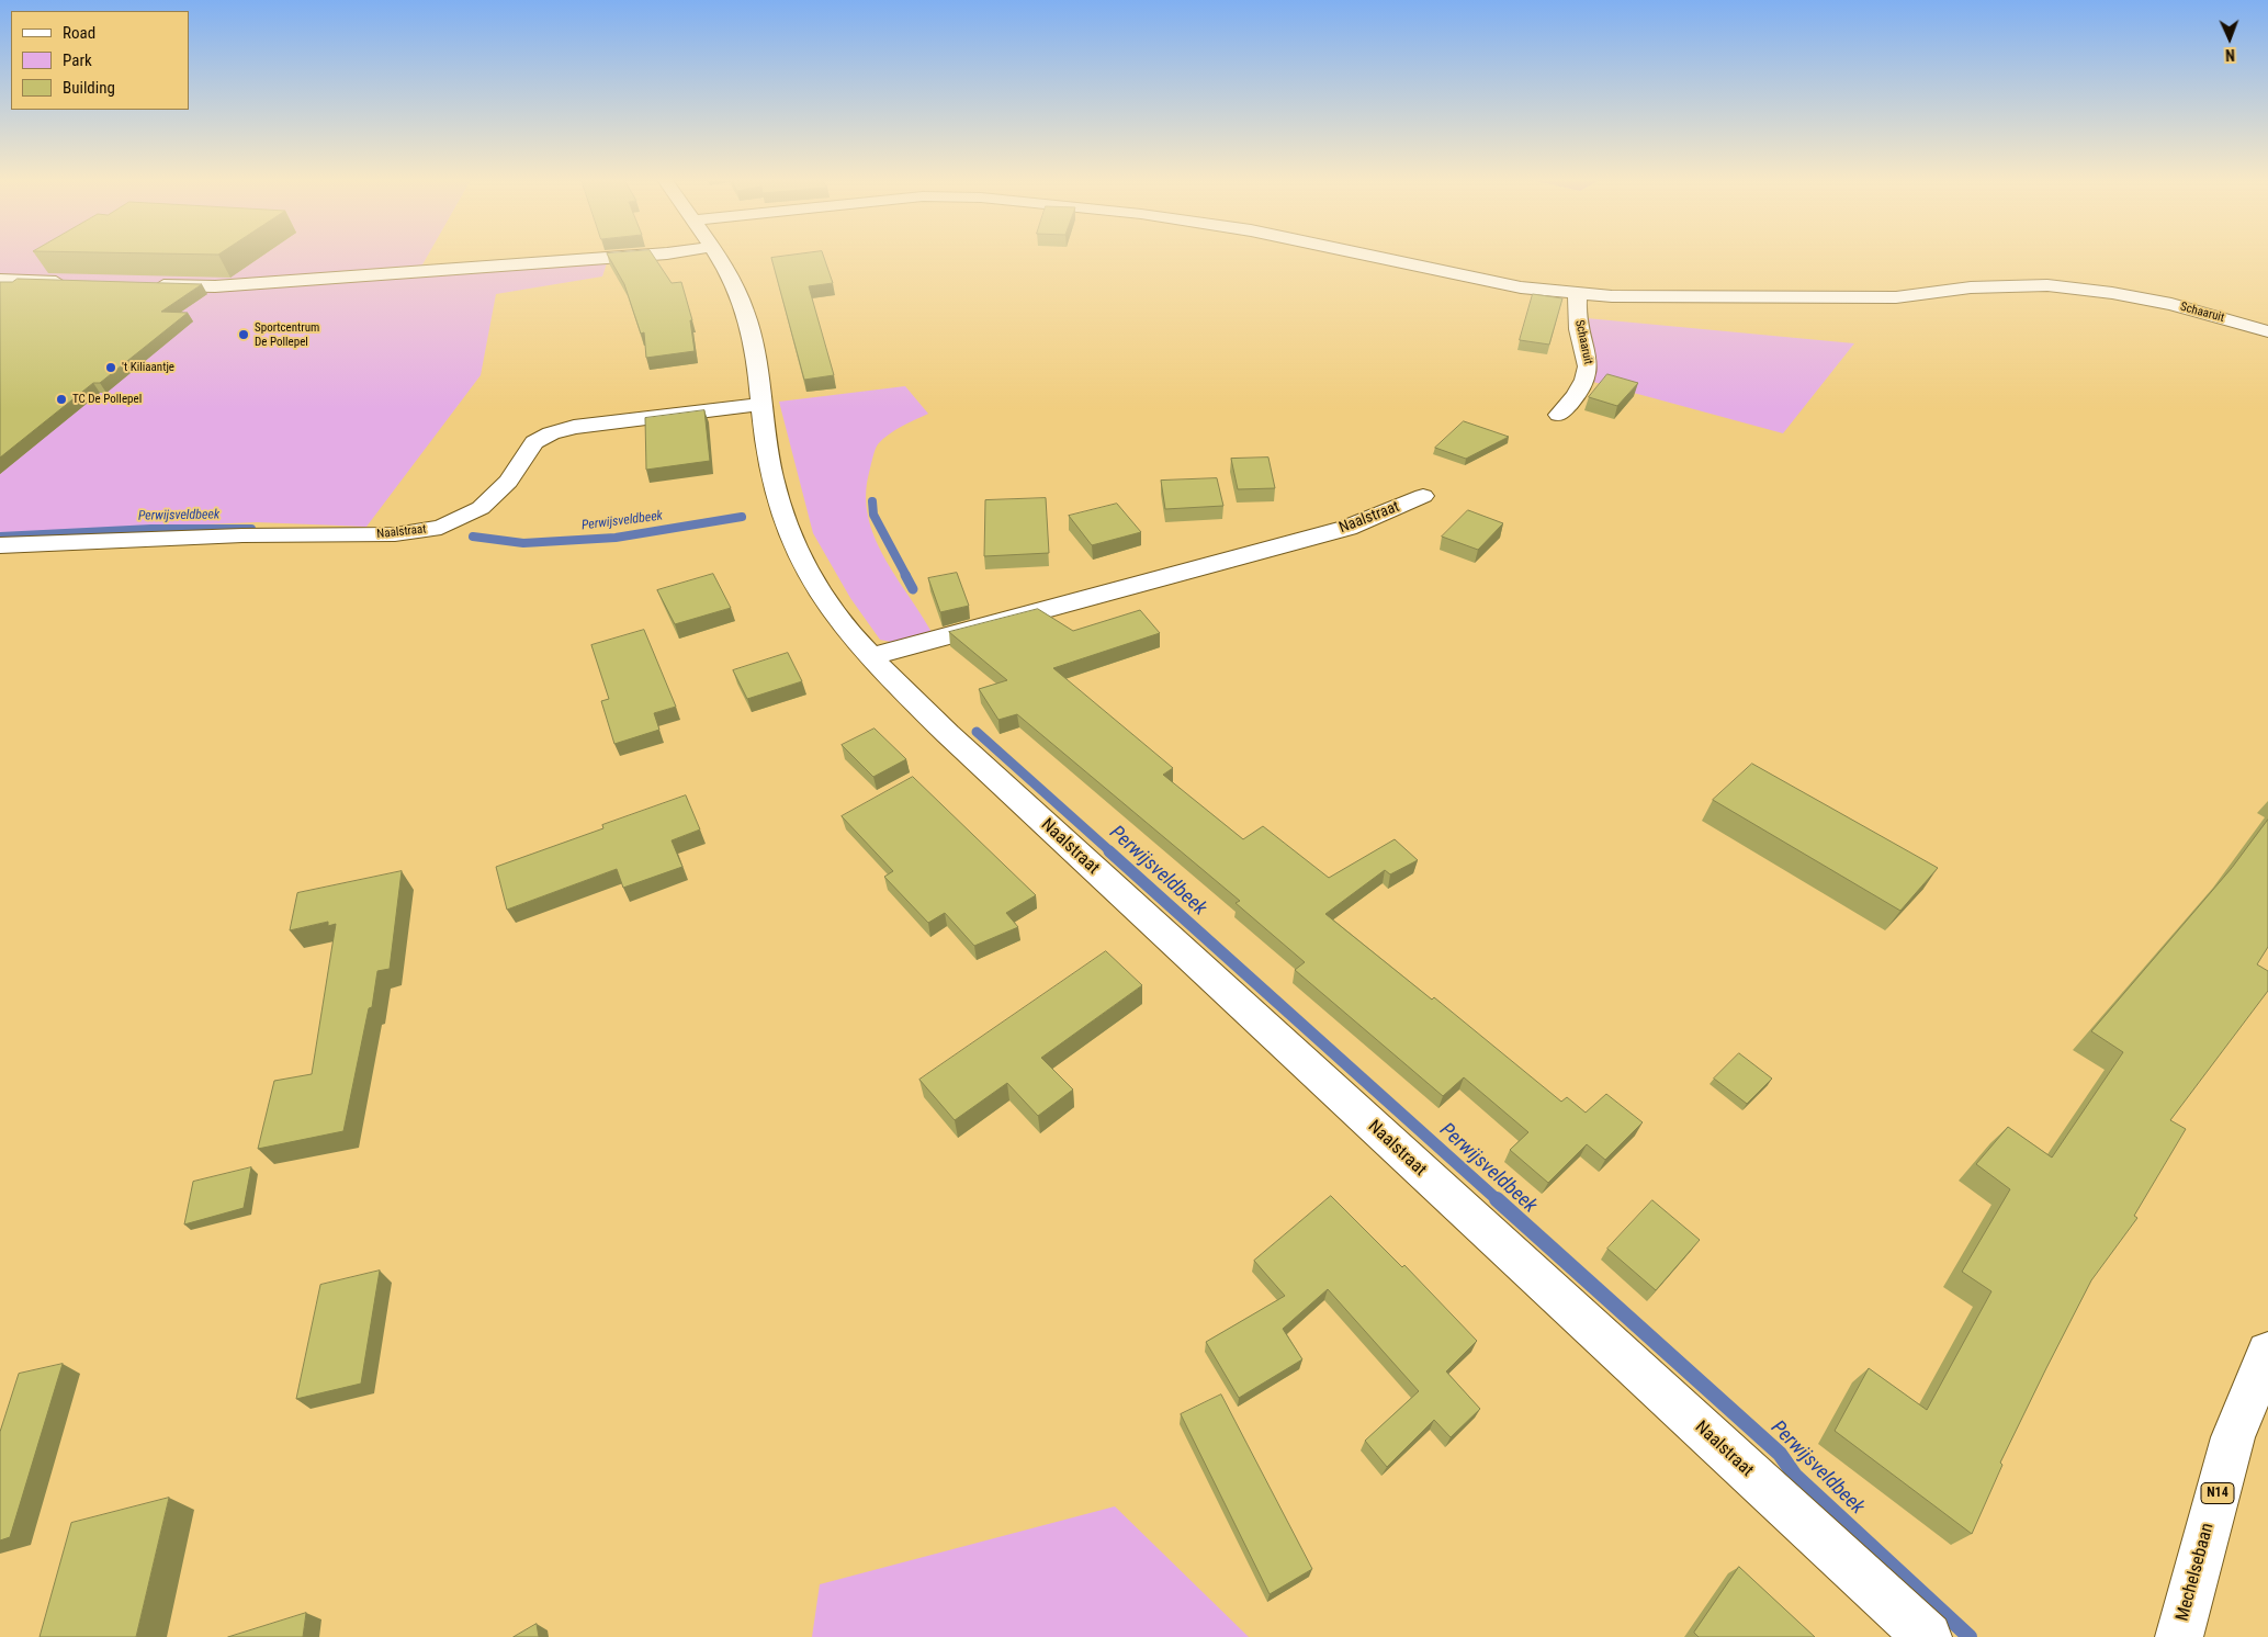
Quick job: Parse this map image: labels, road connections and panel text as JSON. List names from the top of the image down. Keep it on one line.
{"streets":{"street":["Schaaruit","Naalstraat","N14","Mechelsebaan"]},"water":["Perwijsveldbeek"],"places":["Sportcentrum De Pollepel","'t Kiliaantje","TC De Pollepel"],"legend":["Road","Park","Building"],"north":"bottom"}
